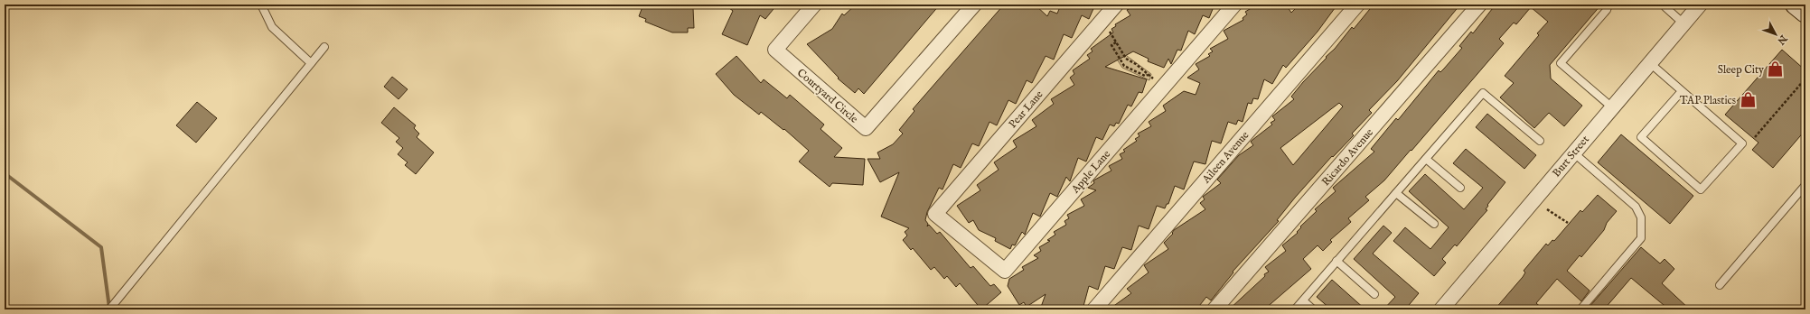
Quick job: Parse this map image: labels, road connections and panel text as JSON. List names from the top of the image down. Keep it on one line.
{"streets":{"street":["Courtyard Circle","Pear Lane","Burt Street","Aileen Avenue","Ricardo Avenue","Apple Lane"]},"crossings":[["Pear Lane","Apple Lane"]],"places":{"shop":["Sleep City","TAP Plastics"]},"north":"bottom right"}
